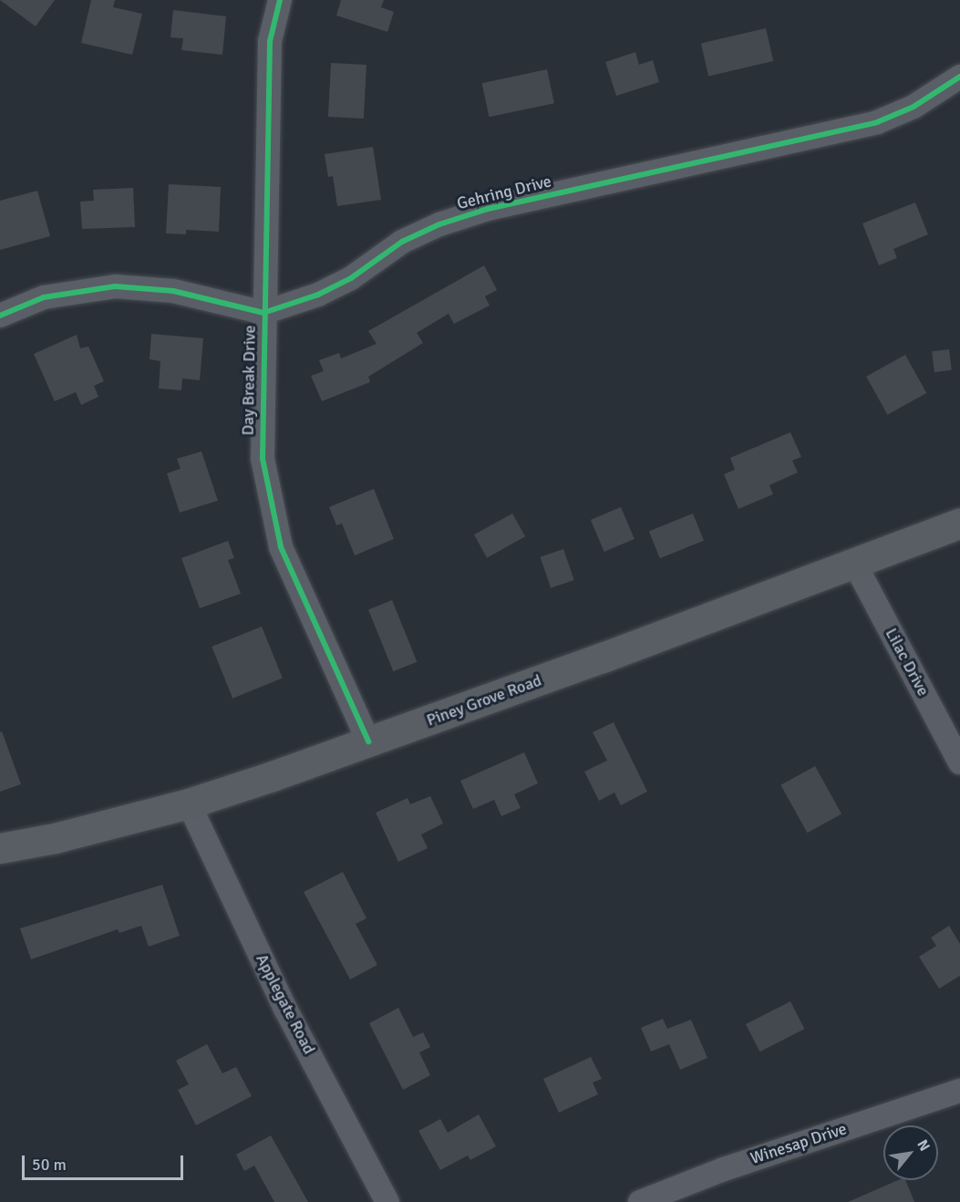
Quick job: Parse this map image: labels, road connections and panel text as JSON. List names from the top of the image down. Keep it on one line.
{"streets":{"main road":["Piney Grove Road"],"street":["Gehring Drive","Day Break Drive","Lilac Drive","Applegate Road","Winesap Drive"]},"crossings":[["Gehring Drive","Day Break Drive"],["Day Break Drive","Piney Grove Road"],["Lilac Drive","Piney Grove Road"],["Piney Grove Road","Applegate Road"]],"scale_bar":"50 m","north":"top right"}
